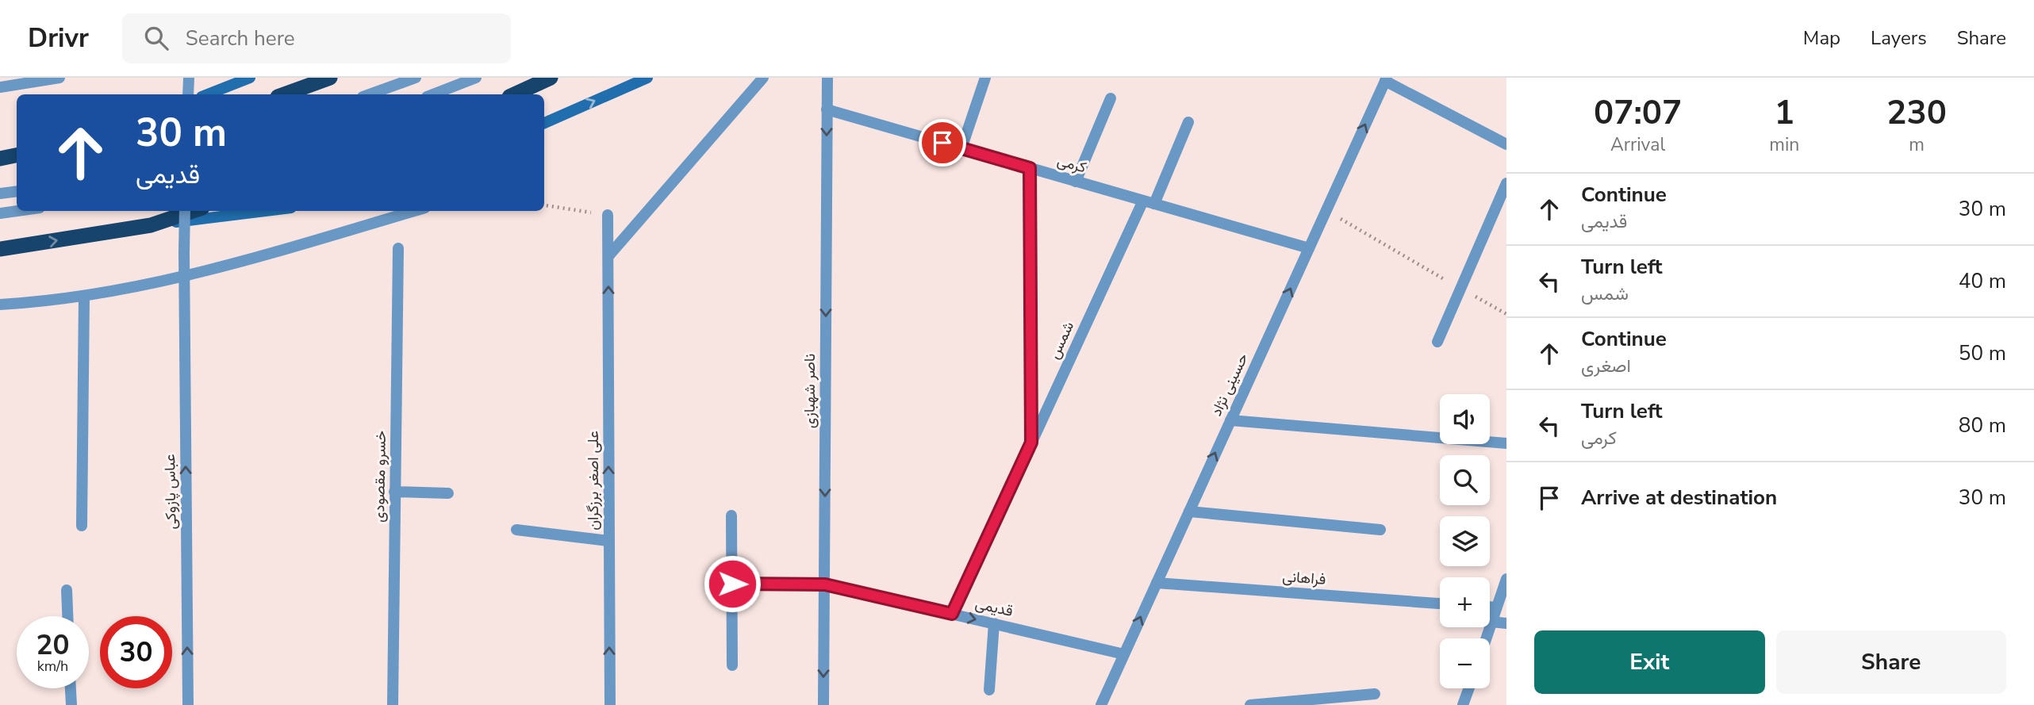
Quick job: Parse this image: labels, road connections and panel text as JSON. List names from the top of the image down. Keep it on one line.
{"streets":{"street":["کرمی","شمس","حسینی نژاد","ناصر شهبازی","خسرو مقصودی","علی اصغر برزگران","عباس پازوکی","فراهانی","قدیمی"]},"crossings":[["کرمی","شمس"],["کرمی","حسینی نژاد"],["کرمی","ناصر شهبازی"],["شمس","قدیمی"],["حسینی نژاد","فراهانی"],["حسینی نژاد","قدیمی"],["ناصر شهبازی","قدیمی"]],"one_way":["حسینی نژاد","ناصر شهبازی","علی اصغر برزگران","عباس پازوکی"],"page":{"header":"Drivr","search":"Search here","nav":["Map","Layers","Share"],"eta":["07:07","Arrival","1","min","230","m"],"turn":["30 m","قدیمی"],"list":[{"name":"Continue","note":"قدیمی","value":"30 m"},{"name":"Turn left","note":"شمس","value":"40 m"},{"name":"Continue","note":"اصغری","value":"50 m"},{"name":"Turn left","note":"کرمی","value":"80 m"},{"name":"Arrive at destination","value":"30 m"}],"map_buttons":["+","−"],"speed":"20 km/h","limit":"30","buttons":["Exit","Share"]}}
